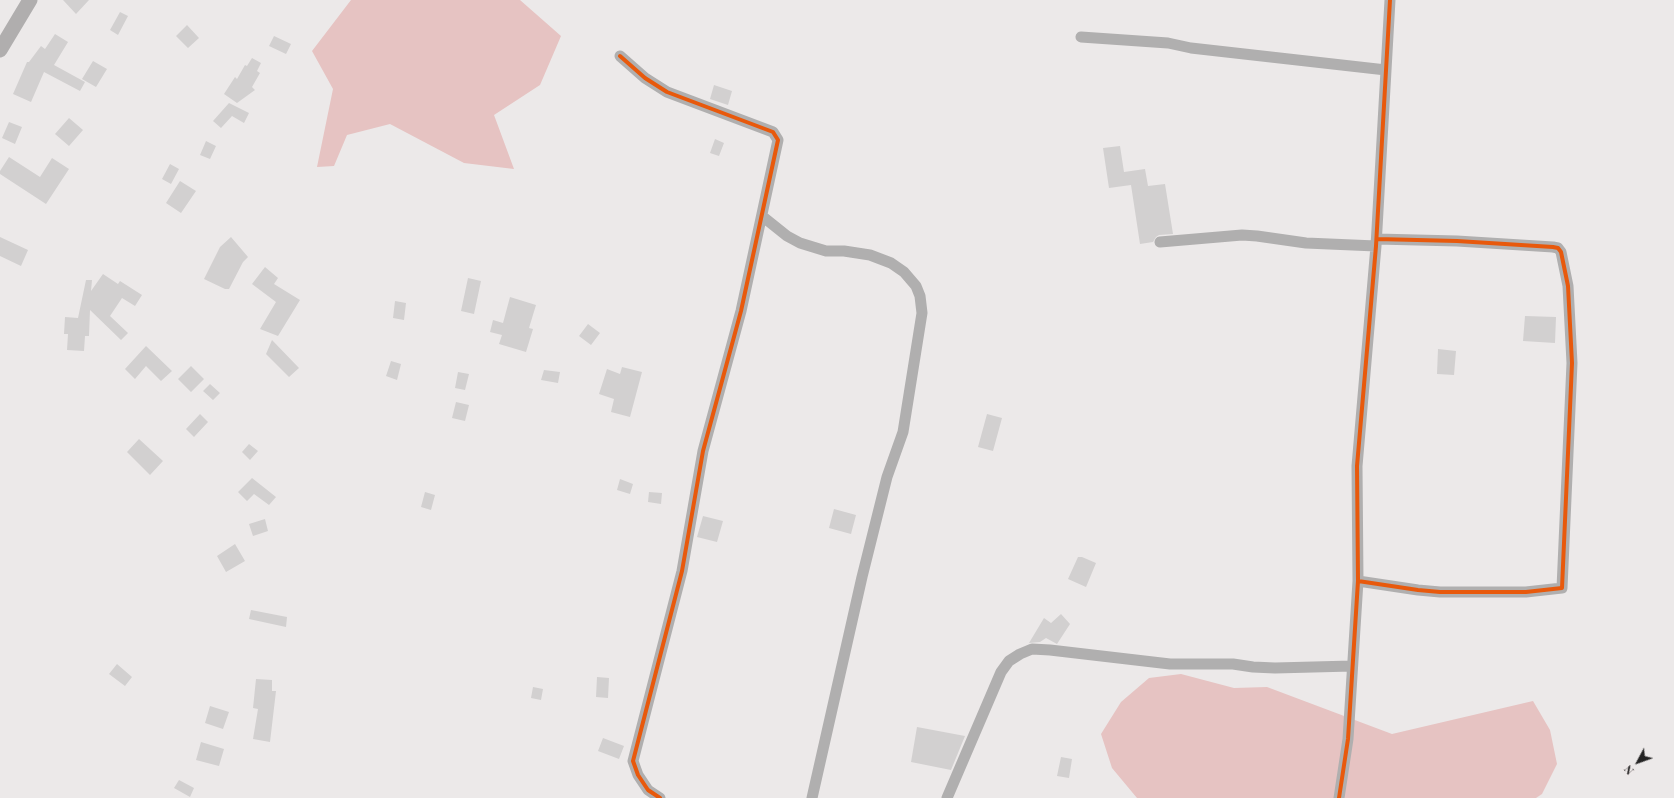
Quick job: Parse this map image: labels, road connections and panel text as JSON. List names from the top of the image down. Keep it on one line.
{"north":"bottom left"}
